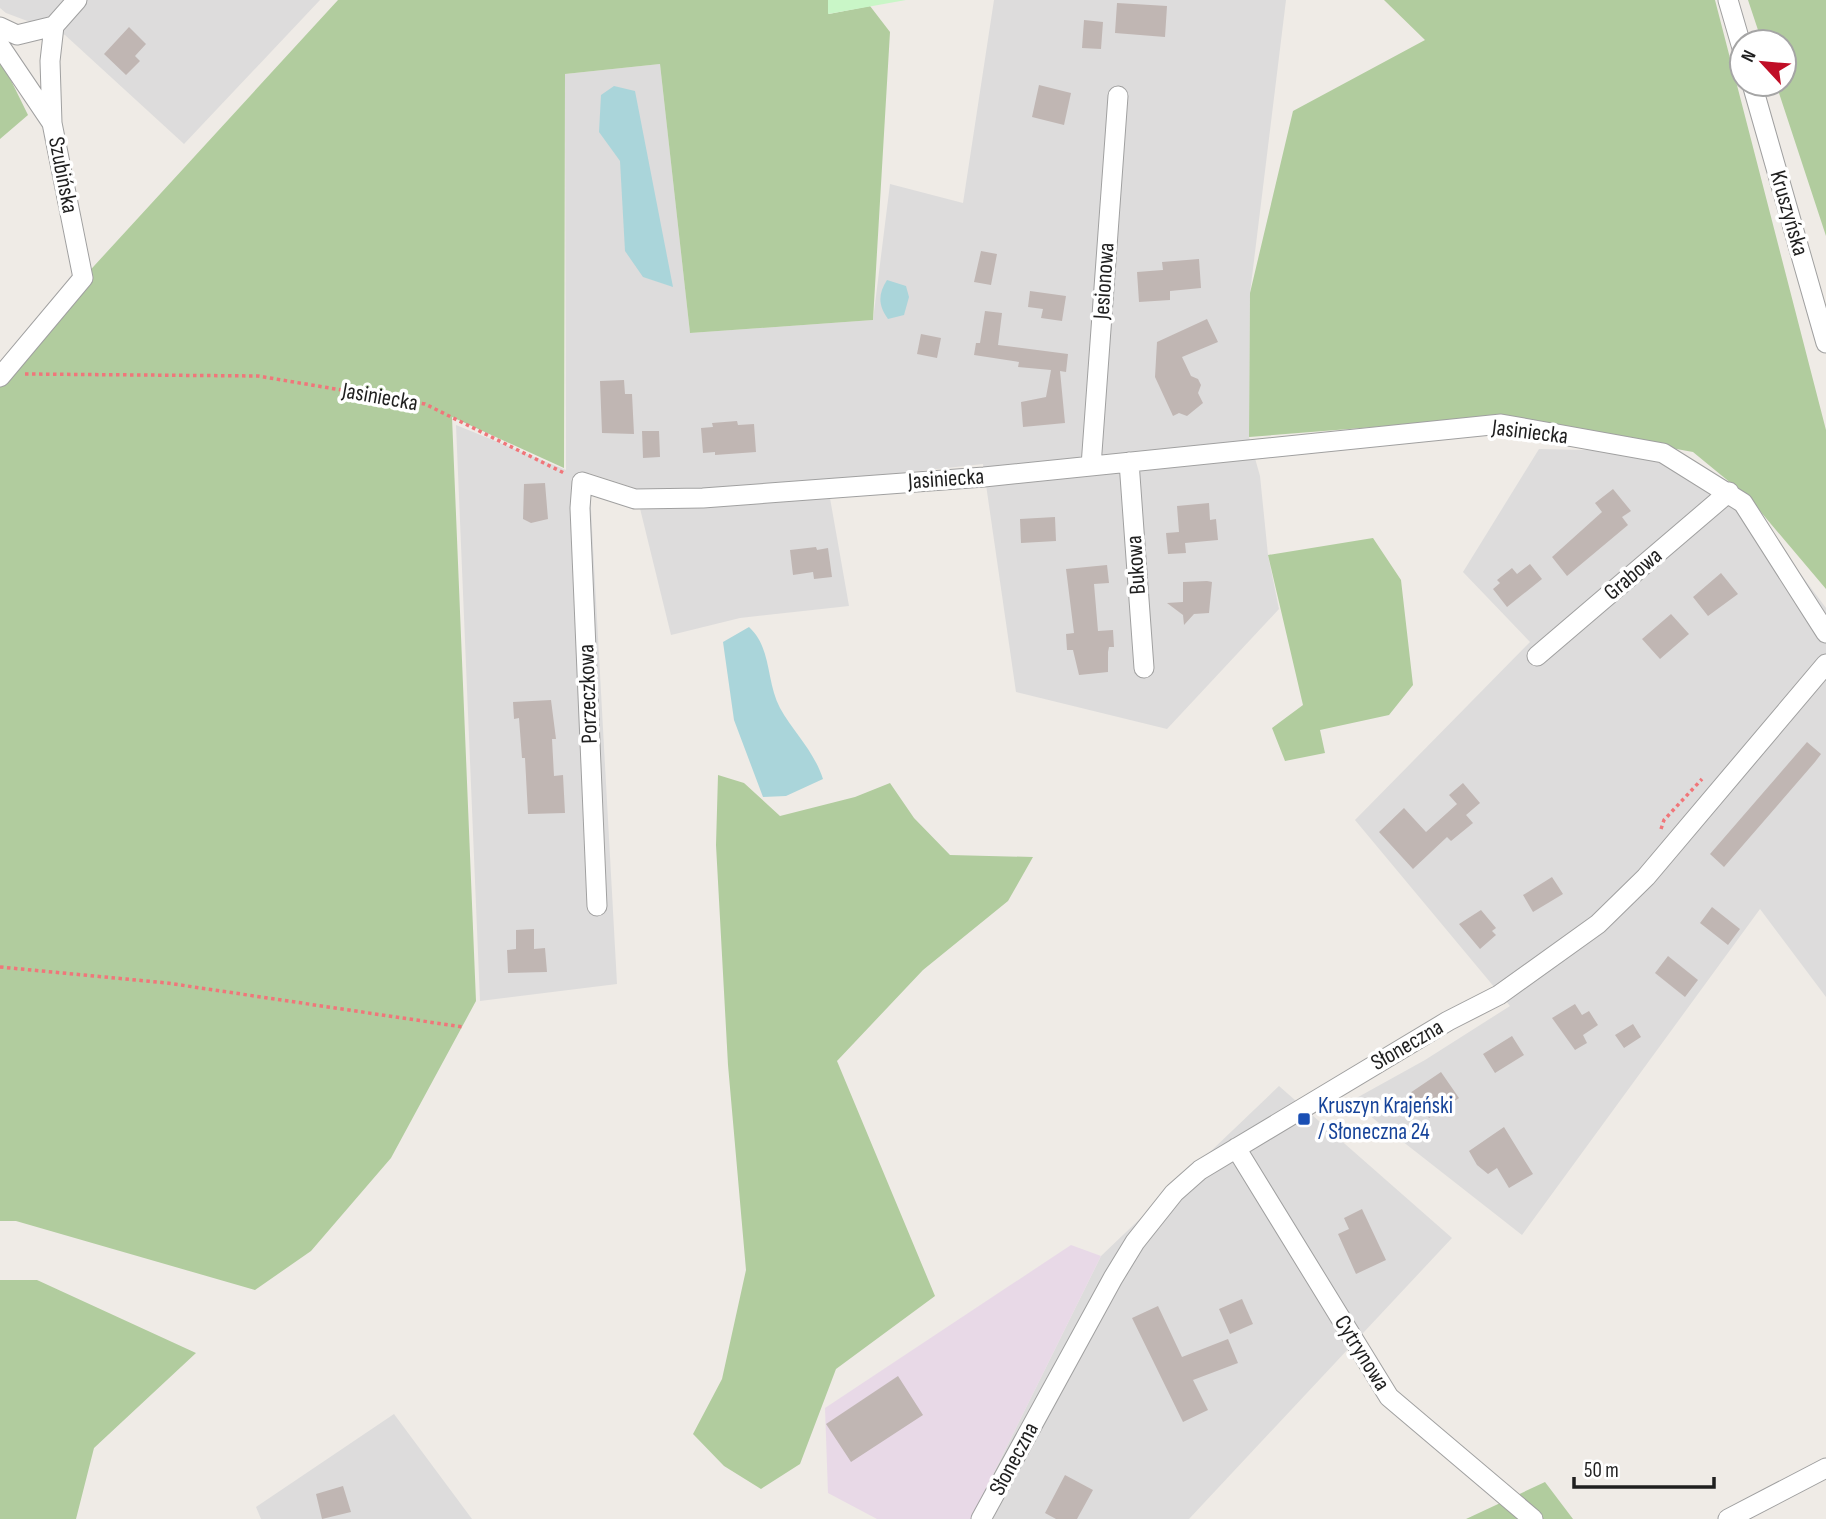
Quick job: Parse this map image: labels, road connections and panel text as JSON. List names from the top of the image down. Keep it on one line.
{"streets":{"street":["Szubińska","Kruszyńska","Jesionowa","Jasiniecka","Bukowa","Grabowa","Porzeczkowa","Słoneczna","Cytrynowa"]},"crossings":[["Szubińska","Jasiniecka"],["Jesionowa","Jasiniecka"],["Jasiniecka","Bukowa"],["Jasiniecka","Grabowa"],["Jasiniecka","Porzeczkowa"],["Słoneczna","Cytrynowa"]],"places":{"transit":["Kruszyn Krajeński / Słoneczna 24"]},"scale_bar":"50 m","north":"top left"}
